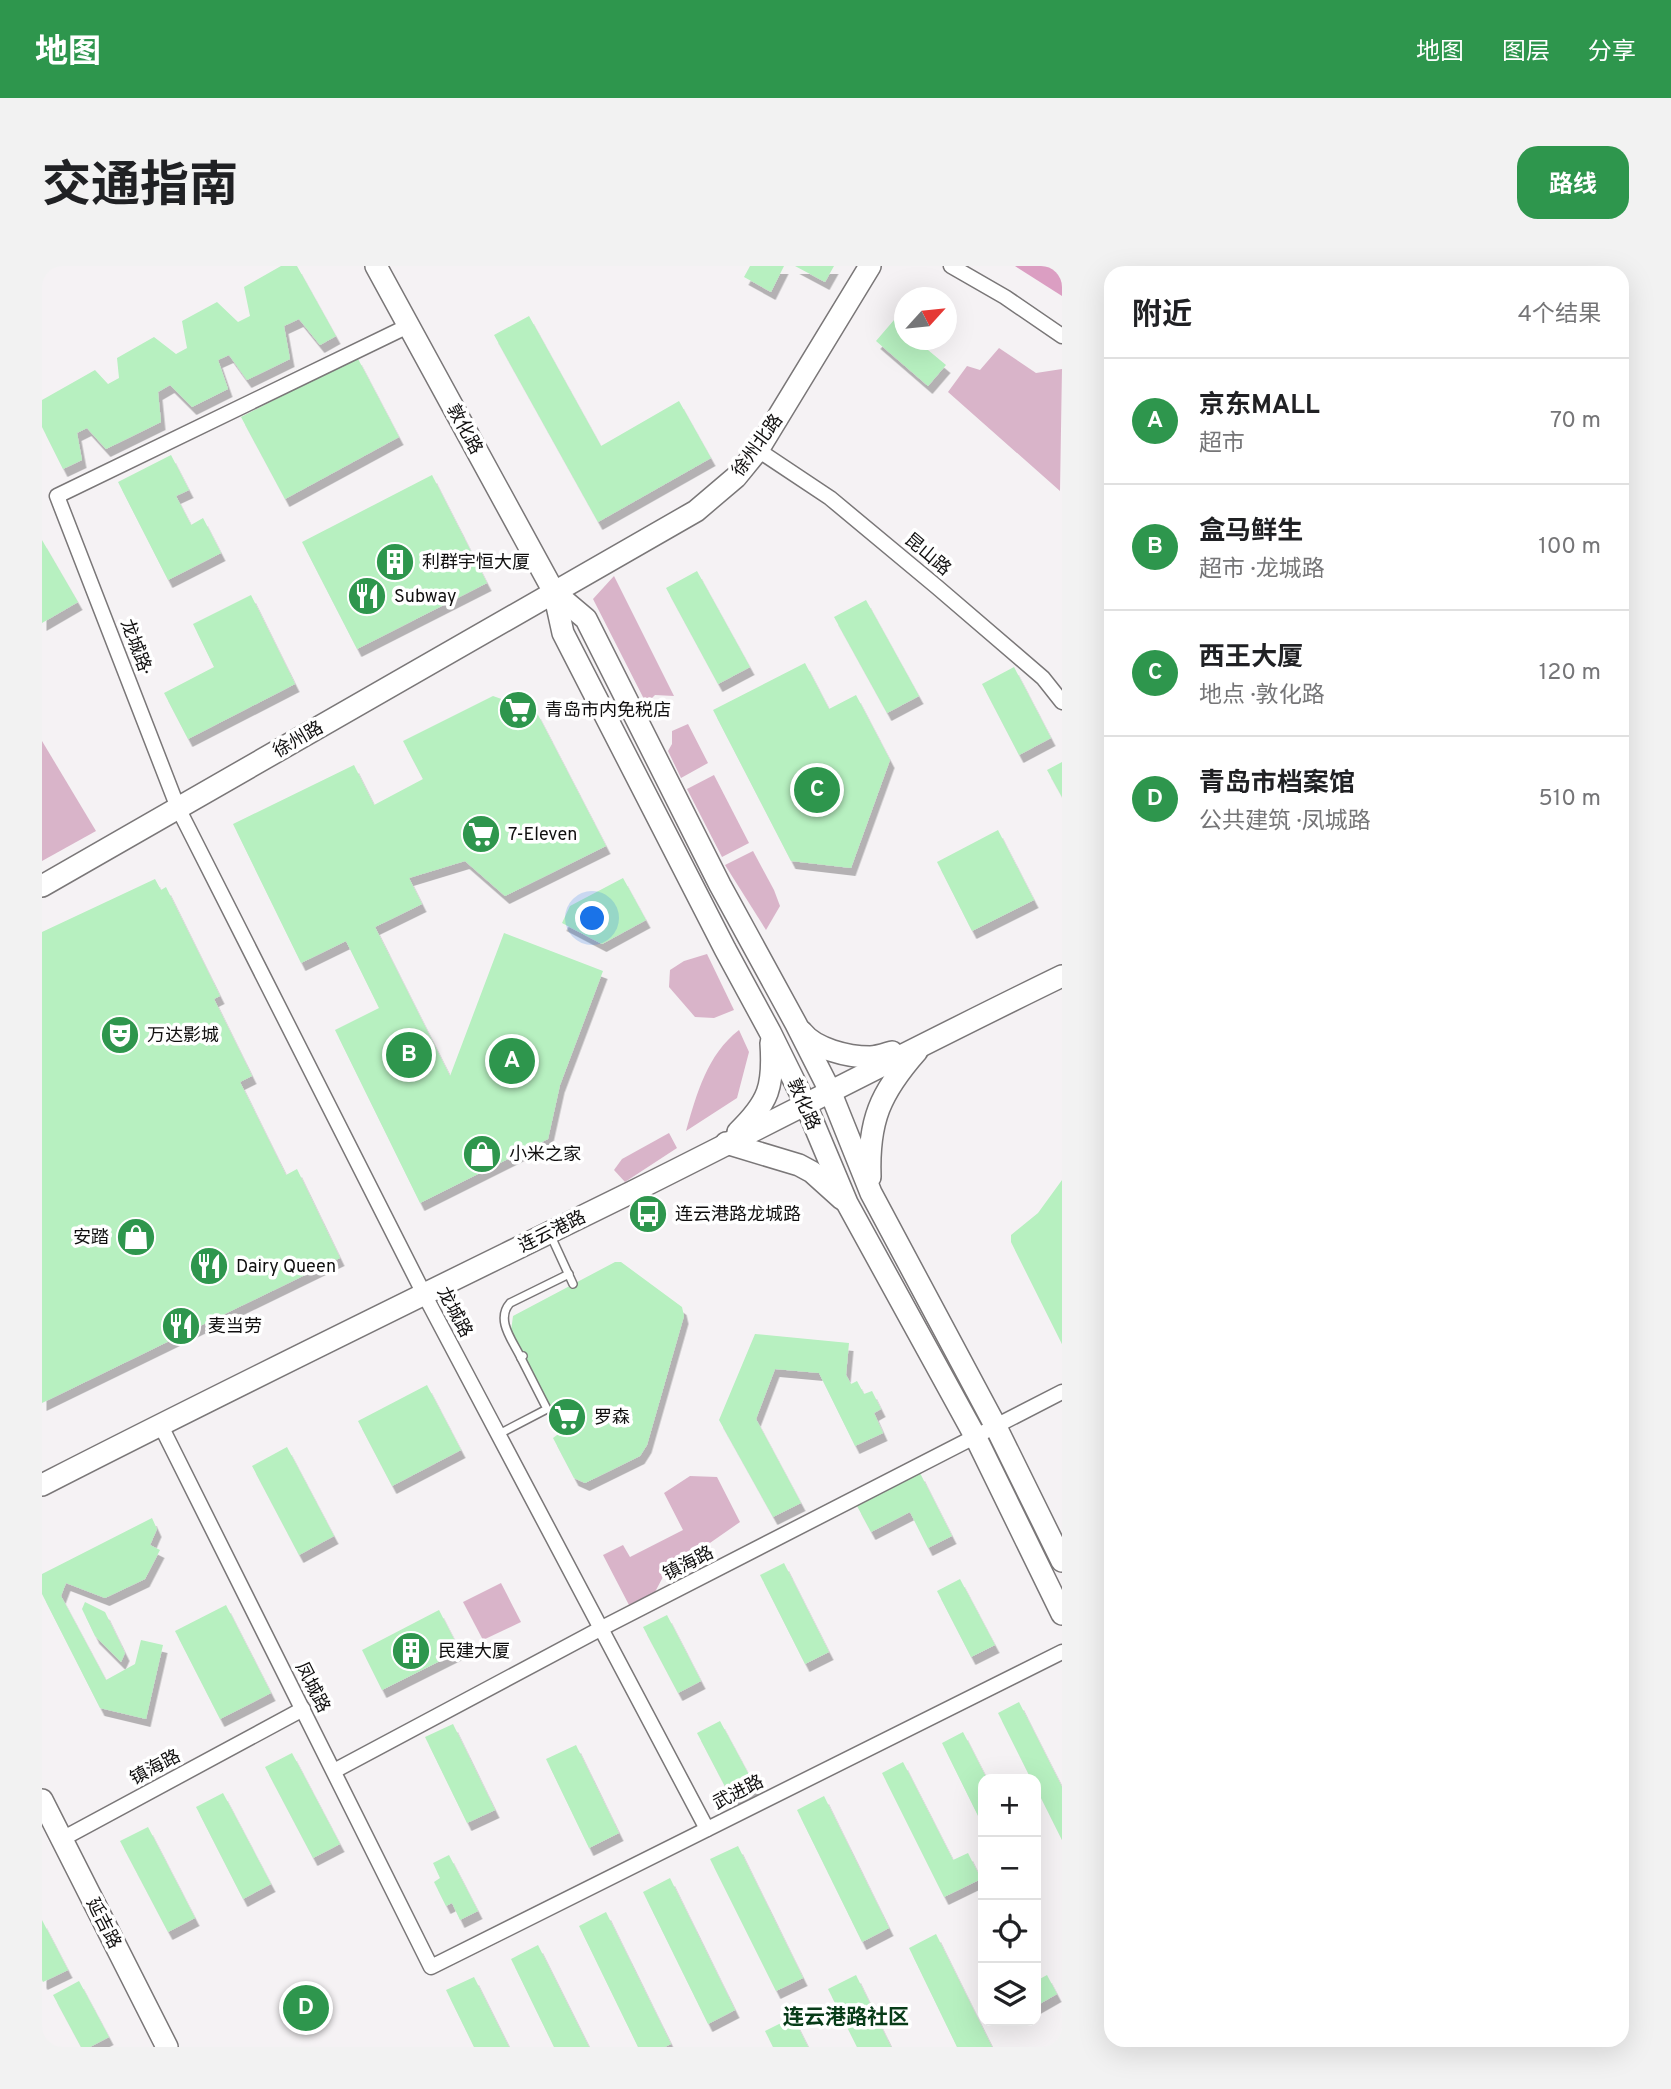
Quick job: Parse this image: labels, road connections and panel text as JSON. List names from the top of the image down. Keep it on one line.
{"streets":{"main road":["敦化路","徐州北路","徐州路","连云港路","延吉路"],"street":["昆山路","龙城路·","龙城路","镇海路","凤城路","武进路"]},"crossings":[["敦化路","徐州北路"],["敦化路","龙城路·"],["敦化路","徐州路"],["敦化路","连云港路"],["敦化路","镇海路"],["徐州北路","昆山路"],["徐州北路","徐州路"],["龙城路·","徐州路"],["龙城路·","龙城路"],["徐州路","龙城路"],["连云港路","龙城路"],["连云港路","凤城路"],["龙城路","镇海路"],["龙城路","武进路"],["镇海路","凤城路"],["镇海路","延吉路"],["凤城路","武进路"]],"districts":["连云港路社区"],"places":{"building":["利群宇恒大厦","民建大厦"],"restaurant":["Subway","Dairy Queen","麦当劳"],"supermarket":["青岛市内免税店","7-Eleven","罗森"],"theatre":["万达影城"],"shop":["小米之家","安踏"],"bus stop":["连云港路龙城路"]},"north":"top right","page":{"header":"地图","nav":["地图","图层","分享"],"title":"交通指南","buttons":"路线","heading":["附近","4个结果"],"list":[{"mark":"A","name":"京东MALL","note":"超市","value":"70 m"},{"mark":"B","name":"盒马鲜生","note":"超市 · 龙城路","value":"100 m"},{"mark":"C","name":"西王大厦","note":"地点 · 敦化路","value":"120 m"},{"mark":"D","name":"青岛市档案馆","note":"公共建筑 · 凤城路","value":"510 m"}],"pins":["C","B","A","D"],"map_buttons":["+","−"]}}
